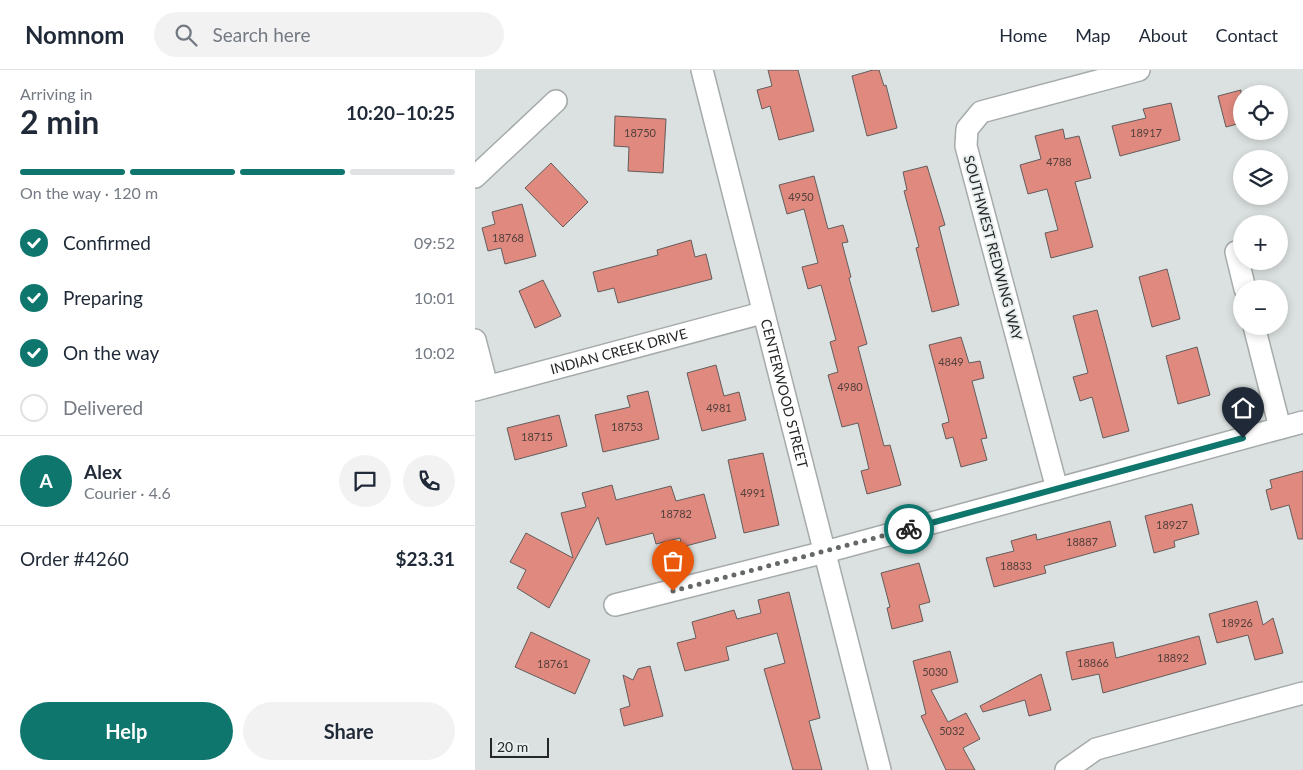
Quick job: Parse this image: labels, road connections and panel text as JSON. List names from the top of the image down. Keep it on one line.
{"streets":{"street":["SOUTHWEST REDWING WAY","INDIAN CREEK DRIVE","CENTERWOOD STREET"]},"crossings":[["INDIAN CREEK DRIVE","CENTERWOOD STREET"]],"house_numbers":["18750","18917","4788","4950","18768","4849","4980","4981","18753","18715","4991","18782","18927","18887","18833","18926","18892","18866","18761","5030","5032"],"scale_bar":"20 m","page":{"header":"Nomnom","search":"Search here","nav":["Home","Map","About","Contact"],"heading":["2 min","Arriving in","10:20–10:25"],"panel":["Alex","Courier · 4.6","Order #4260","$23.31"],"map_buttons":["+","−"],"bar":"On the way · 120 m","list":[["Confirmed","09:52"],["Preparing","10:01"],["On the way","10:02"],"Delivered"],"round":"A","buttons":["Help","Share"],"scale":"20 m"}}
